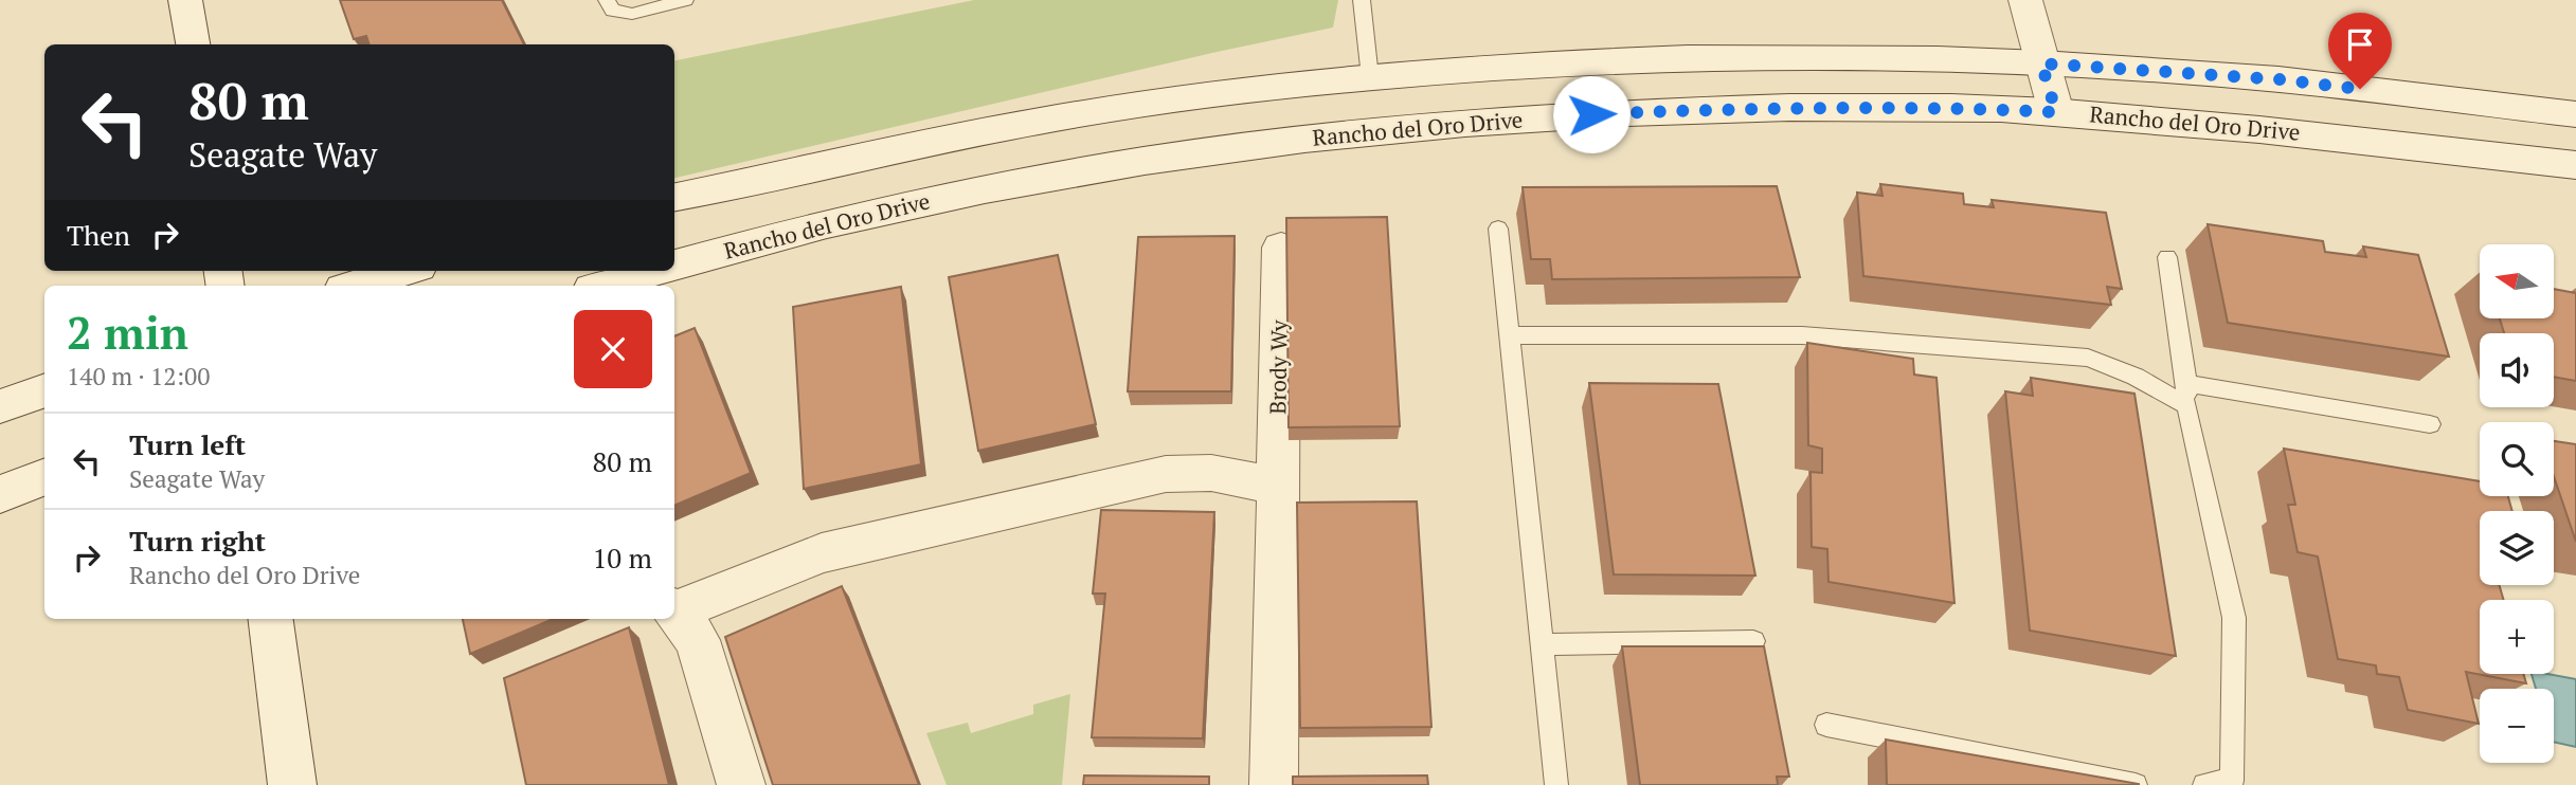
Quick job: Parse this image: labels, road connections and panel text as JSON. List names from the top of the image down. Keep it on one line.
{"streets":{"main road":["Rancho del Oro Drive","Brody Wy"]},"north":"left","page":{"turn":["80 m","Seagate Way"],"then":"Then","map_buttons":["+","−"],"heading":["2 min","140 m · 12:00"],"list":[{"name":"Turn left","note":"Seagate Way","value":"80 m"},{"name":"Turn right","note":"Rancho del Oro Drive","value":"10 m"}]}}
